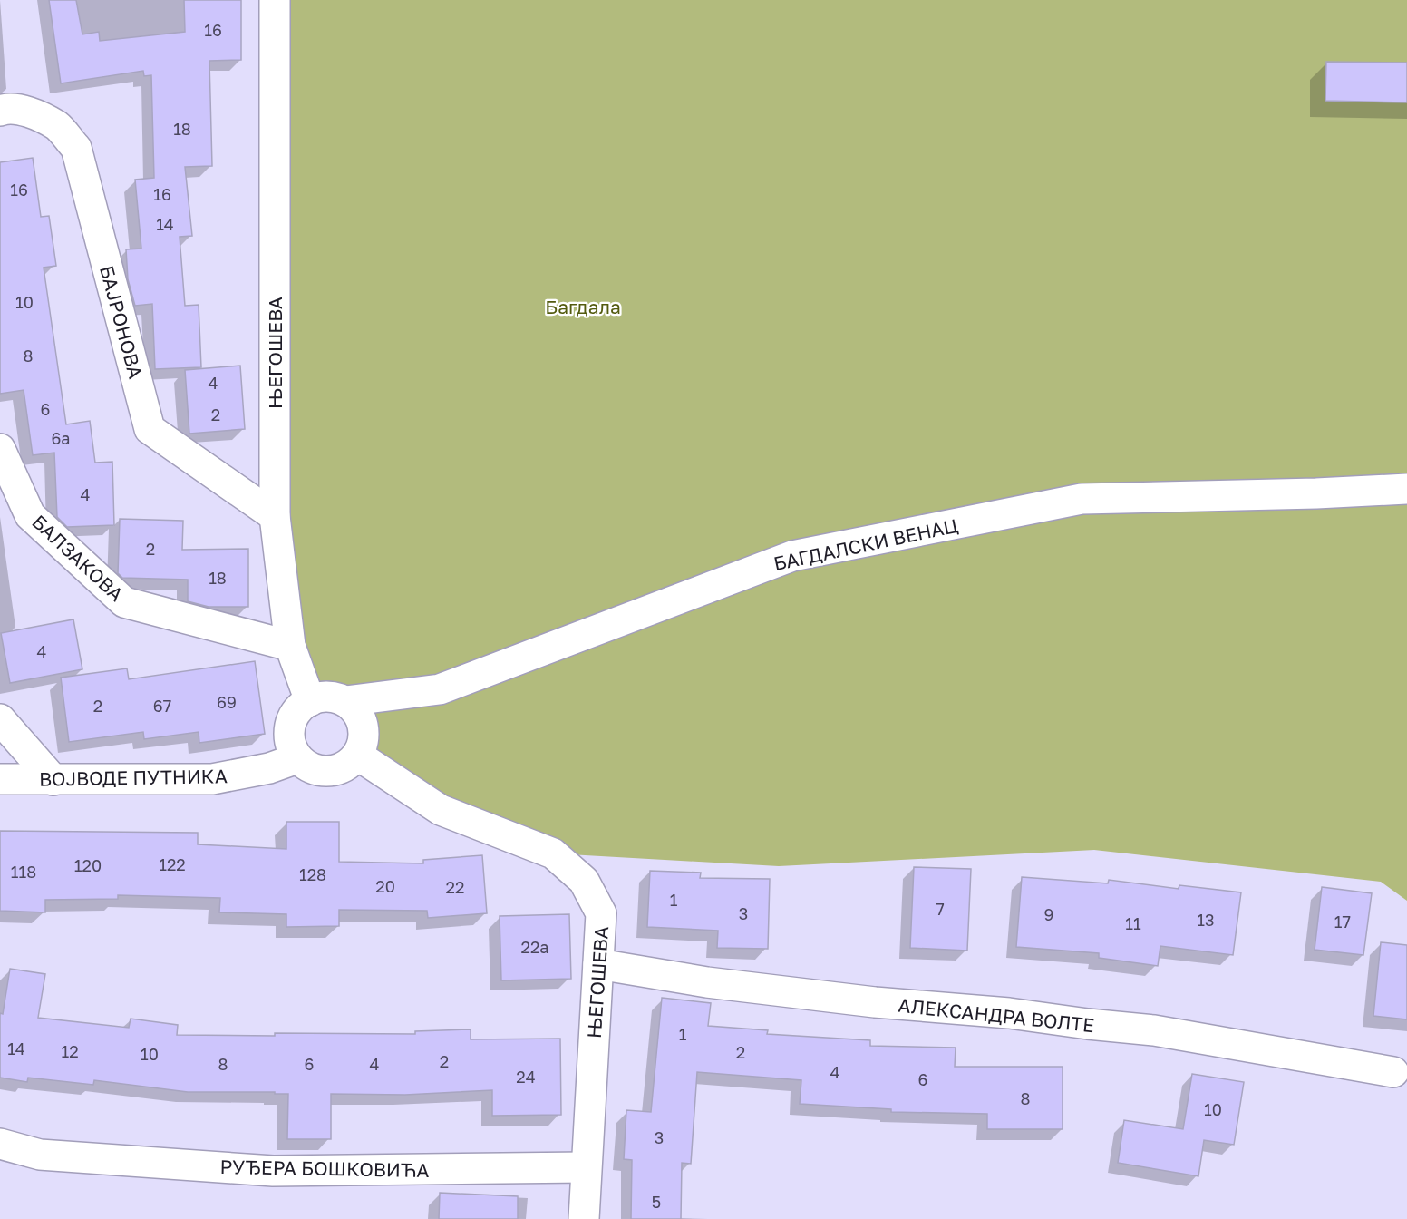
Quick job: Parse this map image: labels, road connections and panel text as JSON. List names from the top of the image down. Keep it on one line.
{"streets":{"street":["БАЈРОНОВА","ЊЕГОШЕВА","БАГДАЛСКИ ВЕНАЦ","БАЛЗАКОВА","ВОЈВОДЕ ПУТНИКА","АЛЕКСАНДРА ВОЛТЕ","РУЂЕРА БОШКОВИЋА"]},"crossings":[["БАЈРОНОВА","ЊЕГОШЕВА"],["ЊЕГОШЕВА","БАГДАЛСКИ ВЕНАЦ"],["ЊЕГОШЕВА","БАЛЗАКОВА"],["ЊЕГОШЕВА","ВОЈВОДЕ ПУТНИКА"],["ЊЕГОШЕВА","АЛЕКСАНДРА ВОЛТЕ"],["ЊЕГОШЕВА","РУЂЕРА БОШКОВИЋА"],["БАГДАЛСКИ ВЕНАЦ","ВОЈВОДЕ ПУТНИКА"]],"parks":["Багдала"],"house_numbers":["16","18","16","16","14","10","8","4","6","2","6a","4","2","18","4","69","2","67","122","120","118","128","20","22","1","7","3","9","13","17","11","22a","1","14","12","2","10","2","8","6","4","4","24","6","8","10","3","5"]}
